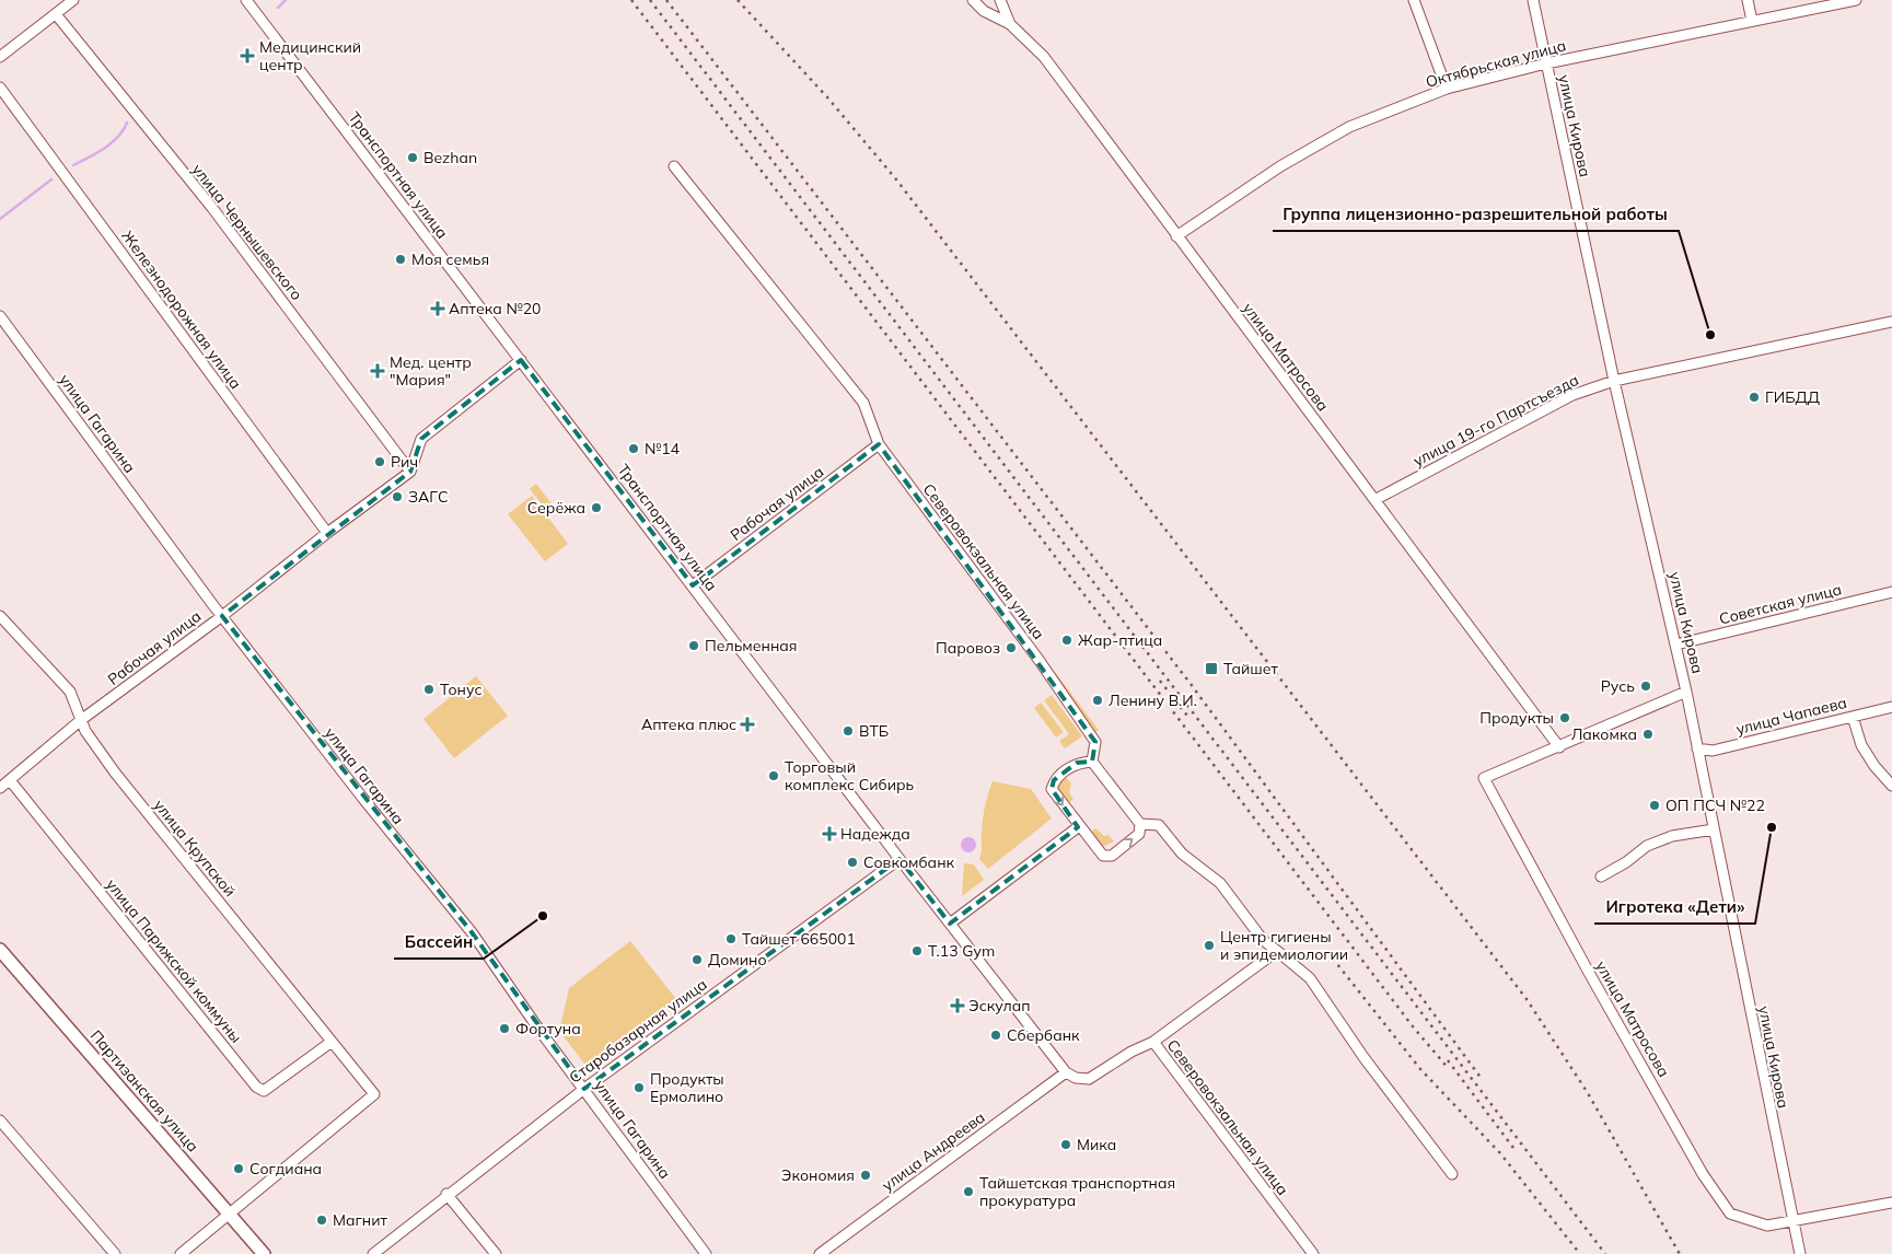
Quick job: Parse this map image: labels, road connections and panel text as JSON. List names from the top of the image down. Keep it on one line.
{"streets":{"main road":["Партизанская улица"],"street":["Октябрьская улица","улица Кирова","Транспортная улица","улица Чернышевского","Железнодорожная улица","улица Матросова","улица 19-го Партсъезда","улица Гагарина","Рабочая улица","Северовокзальная улица","Советская улица","улица Чапаева","улица Крупской","улица Парижской коммуны","Старобазарная улица","улица Андреева"]},"crossings":[["Октябрьская улица","улица Кирова"],["Октябрьская улица","улица Матросова"],["улица Кирова","улица Матросова"],["улица Кирова","улица 19-го Партсъезда"],["улица Кирова","Советская улица"],["улица Кирова","улица Чапаева"],["Транспортная улица","Рабочая улица"],["Транспортная улица","Старобазарная улица"],["Транспортная улица","улица Андреева"],["Железнодорожная улица","Рабочая улица"],["улица Матросова","улица 19-го Партсъезда"],["улица Гагарина","Рабочая улица"],["улица Гагарина","Старобазарная улица"],["Рабочая улица","Северовокзальная улица"],["Рабочая улица","улица Крупской"],["Рабочая улица","улица Парижской коммуны"],["улица Крупской","улица Парижской коммуны"],["улица Крупской","Партизанская улица"]],"places":{"health":["Медицинский центр","Аптека №20","Мед. центр \"Мария\"","Аптека плюс","Надежда","Эскулап"],"other":["Bezhan","Моя семья","Группа лицензионно-разрешительной работы","ГИБДД","№14","Рич","ЗАГС","Серёжа","Жар-птица","Пельменная","Паровоз","Русь","Тонус","Ленину В.И.","Продукты","ВТБ","Лакомка","Торговый комплекс Сибирь","ОП ПСЧ №22","Игротека «Дети»","Совкомбанк","Бассейн","Тайшет 665001","Центр гигиены и эпидемиологии","T.13 Gym","Домино","Фортуна","Сбербанк","Продукты Ермолино","Мика","Согдиана","Экономия","Тайшетская транспортная прокуратура","Магнит"],"transit":["Тайшет"]}}
